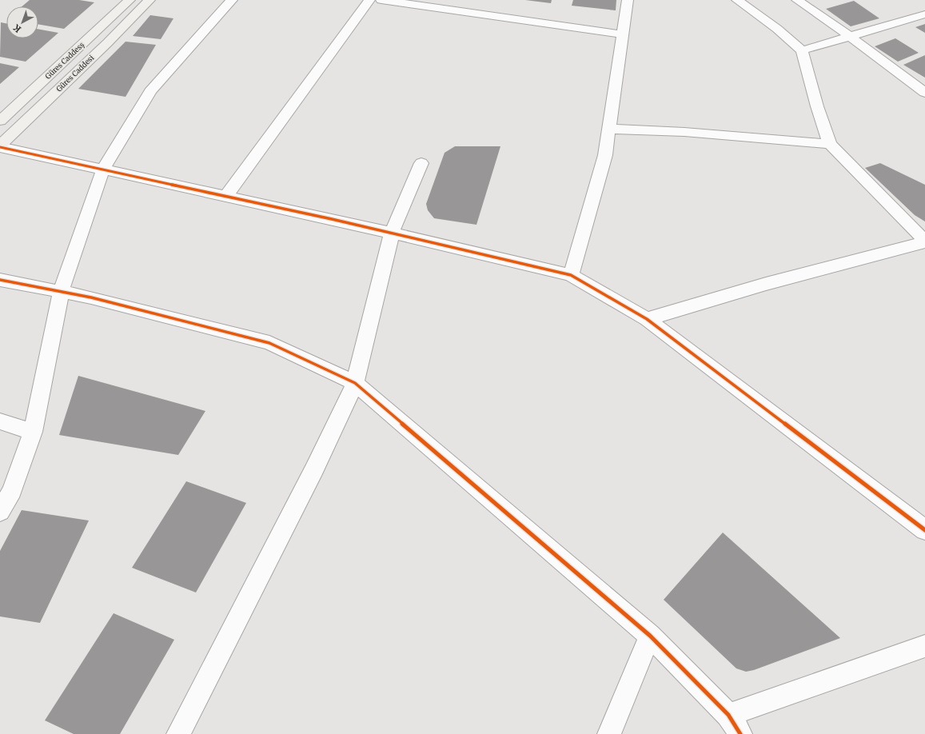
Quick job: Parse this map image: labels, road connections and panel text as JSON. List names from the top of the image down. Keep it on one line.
{"streets":{"street":["Güres Caddesş","Güres Caddesi"]},"north":"bottom left"}
